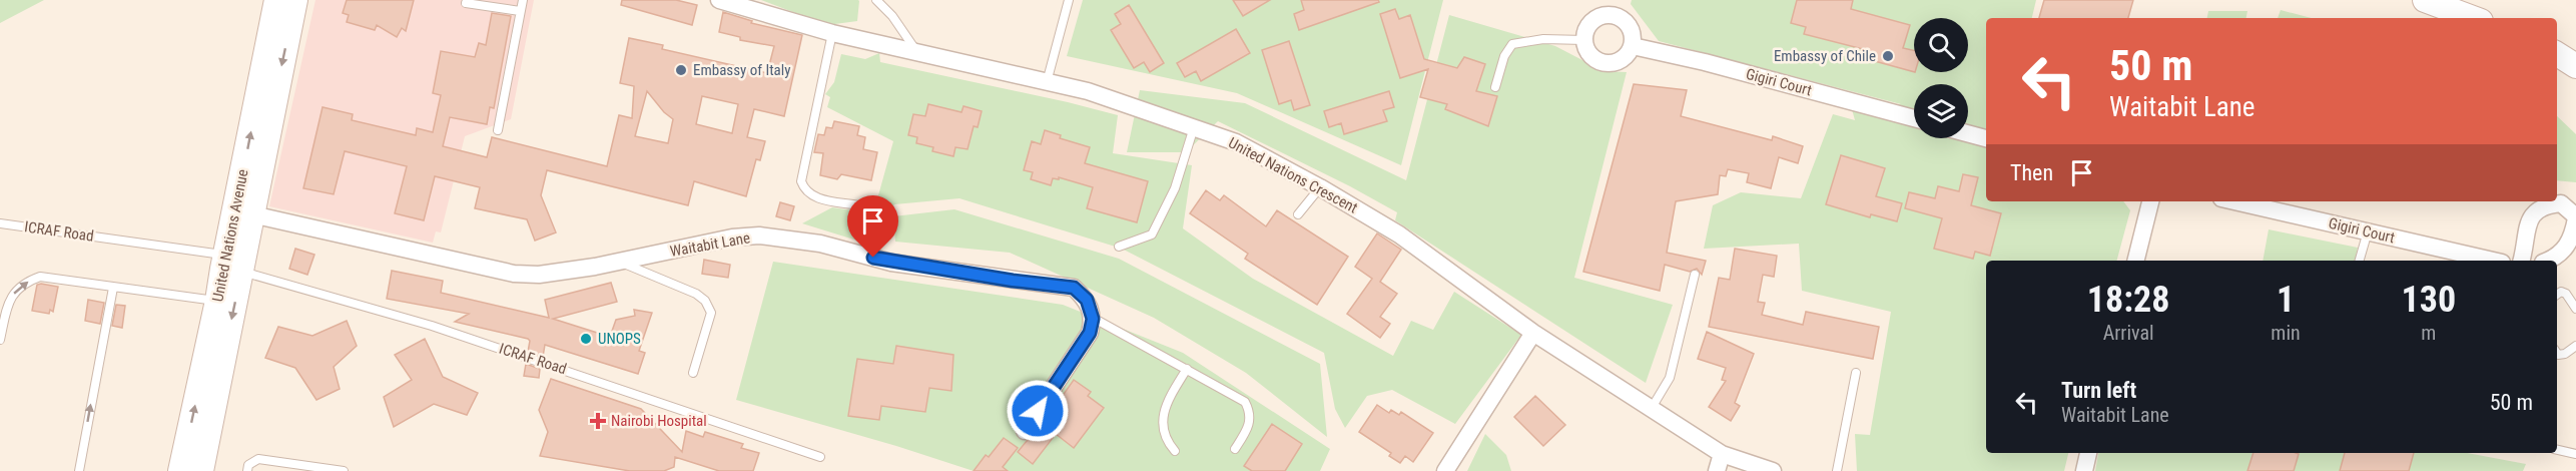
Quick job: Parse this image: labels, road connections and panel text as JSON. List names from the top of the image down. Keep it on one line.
{"streets":{"street":["Gigiri Court","United Nations Crescent","United Nations Avenue","Waitabit Lane"],"lane":["ICRAF Road"]},"crossings":[["ICRAF Road","United Nations Avenue"],["United Nations Avenue","Waitabit Lane"]],"places":{"other":["Embassy of Chile","Embassy of Italy","UNOPS"],"health":["Nairobi Hospital"]},"page":{"turn":["50 m","Waitabit Lane"],"then":"Then","eta":["18:28","Arrival","1","min","130","m"],"list":[{"name":"Turn left","note":"Waitabit Lane","value":"50 m"}]}}
